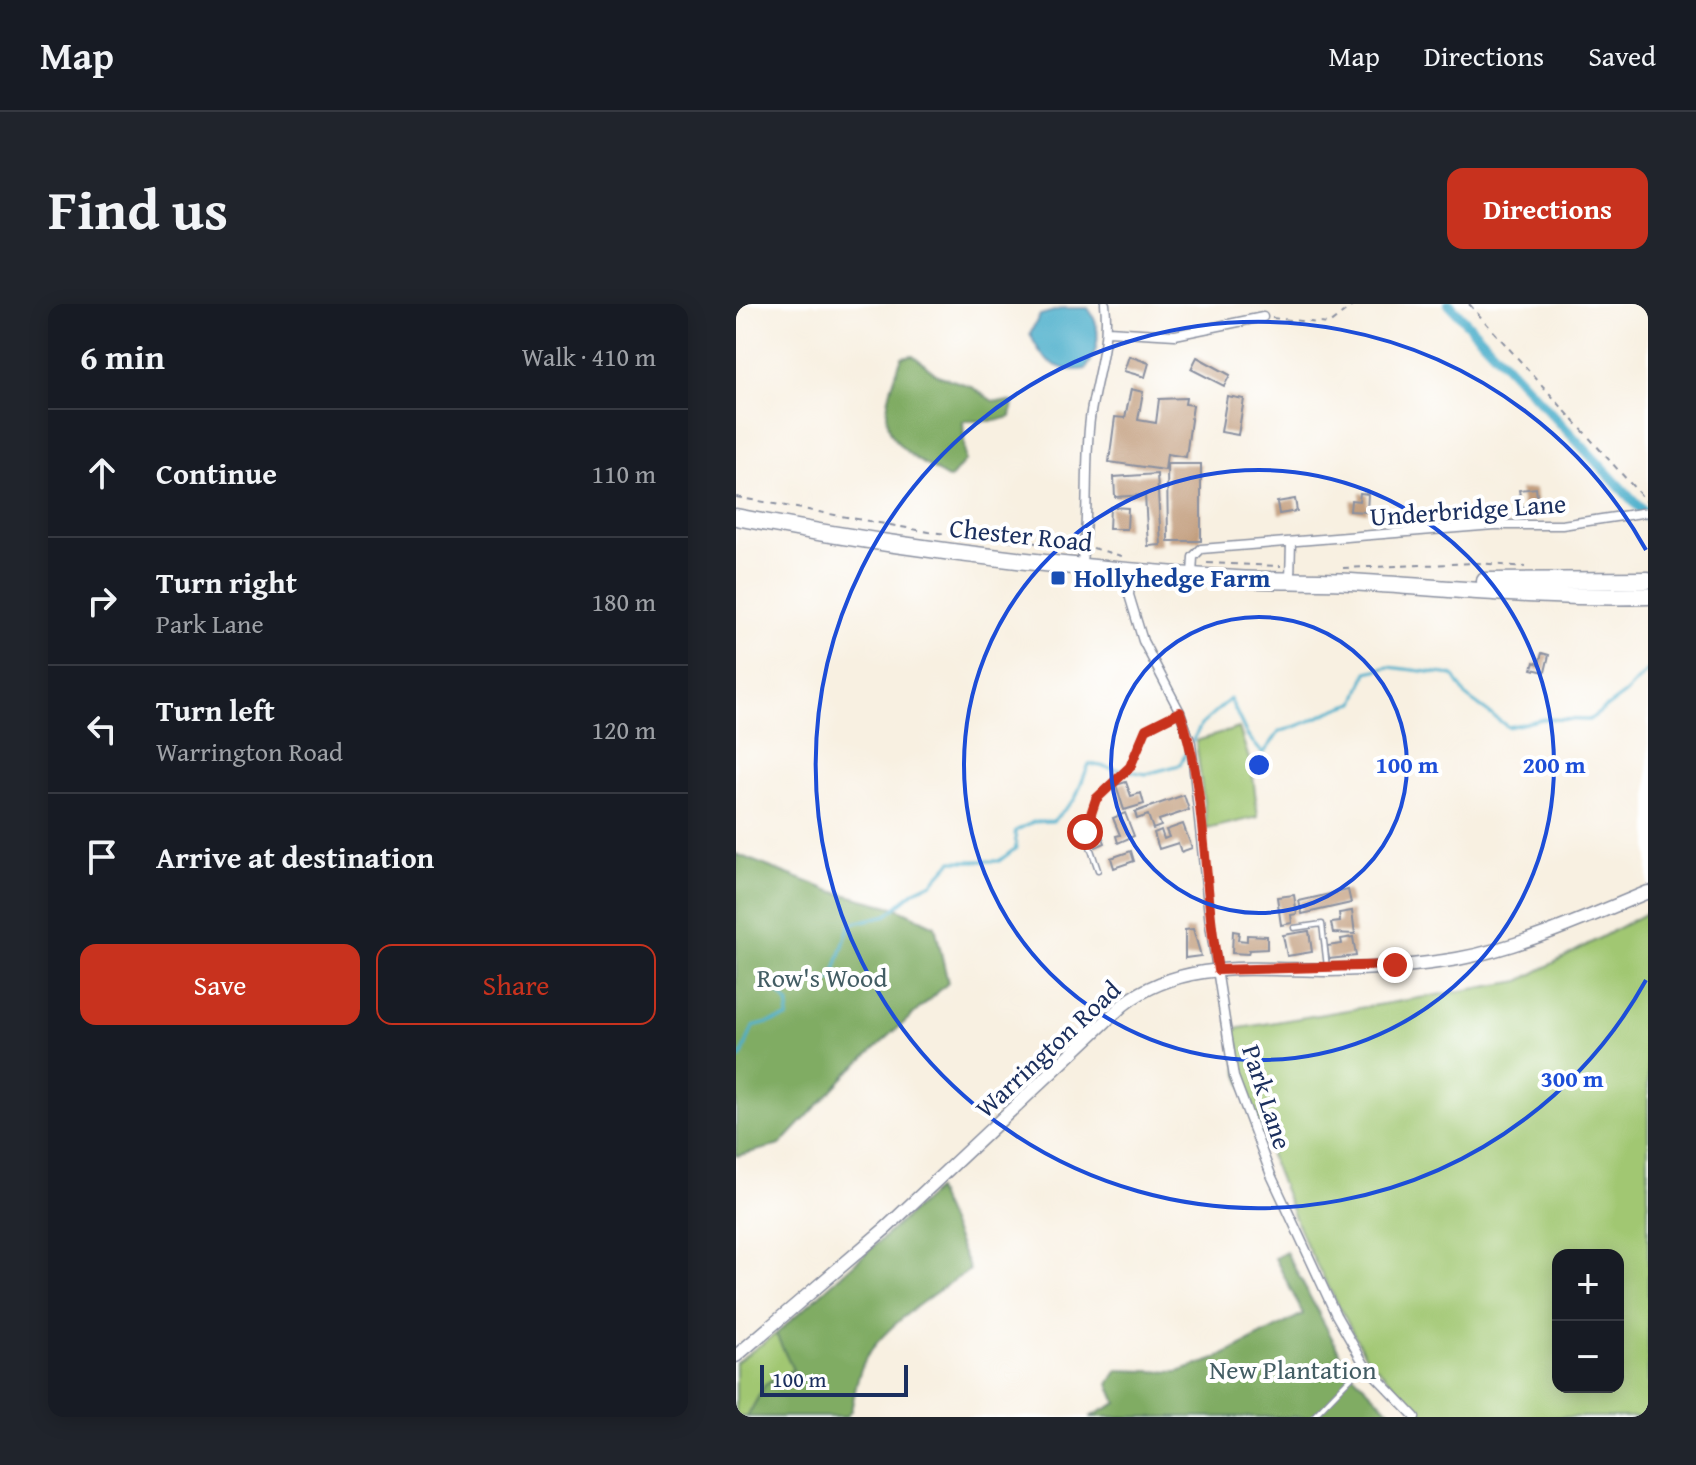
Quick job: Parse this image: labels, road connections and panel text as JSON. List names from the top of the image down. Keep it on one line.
{"streets":{"highway":["Chester Road"],"street":["Underbridge Lane","Warrington Road","Park Lane"]},"crossings":[["Underbridge Lane","Chester Road"],["Chester Road","Park Lane"],["Warrington Road","Park Lane"]],"parks":["Row's Wood","New Plantation"],"places":{"transit":["Hollyhedge Farm"]},"scale_bar":"100 m","page":{"header":"Map","nav":["Map","Directions","Saved"],"title":"Find us","buttons":["Directions",["Save","Share"]],"heading":["6 min","Walk · 410 m"],"list":[["Continue","110 m"],["Turn right","Park Lane","180 m"],["Turn left","Warrington Road","120 m"],"Arrive at destination"],"map_buttons":["+","−"],"scale":"100 m"},"rings":["100 m","200 m","300 m"]}
